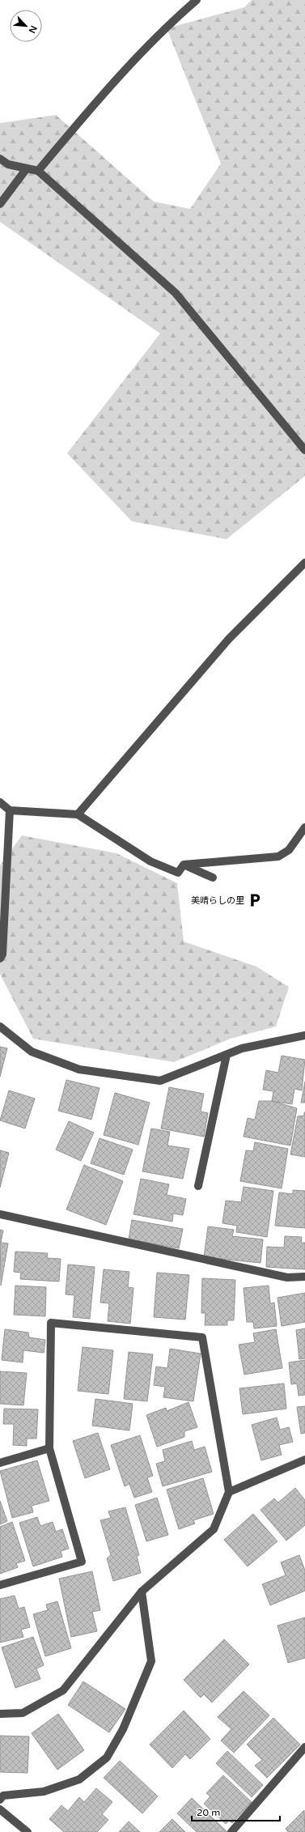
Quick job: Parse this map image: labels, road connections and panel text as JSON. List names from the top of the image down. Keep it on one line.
{"places":{"parking":["美晴らしの里"]},"scale_bar":"20 m","north":"bottom right"}
